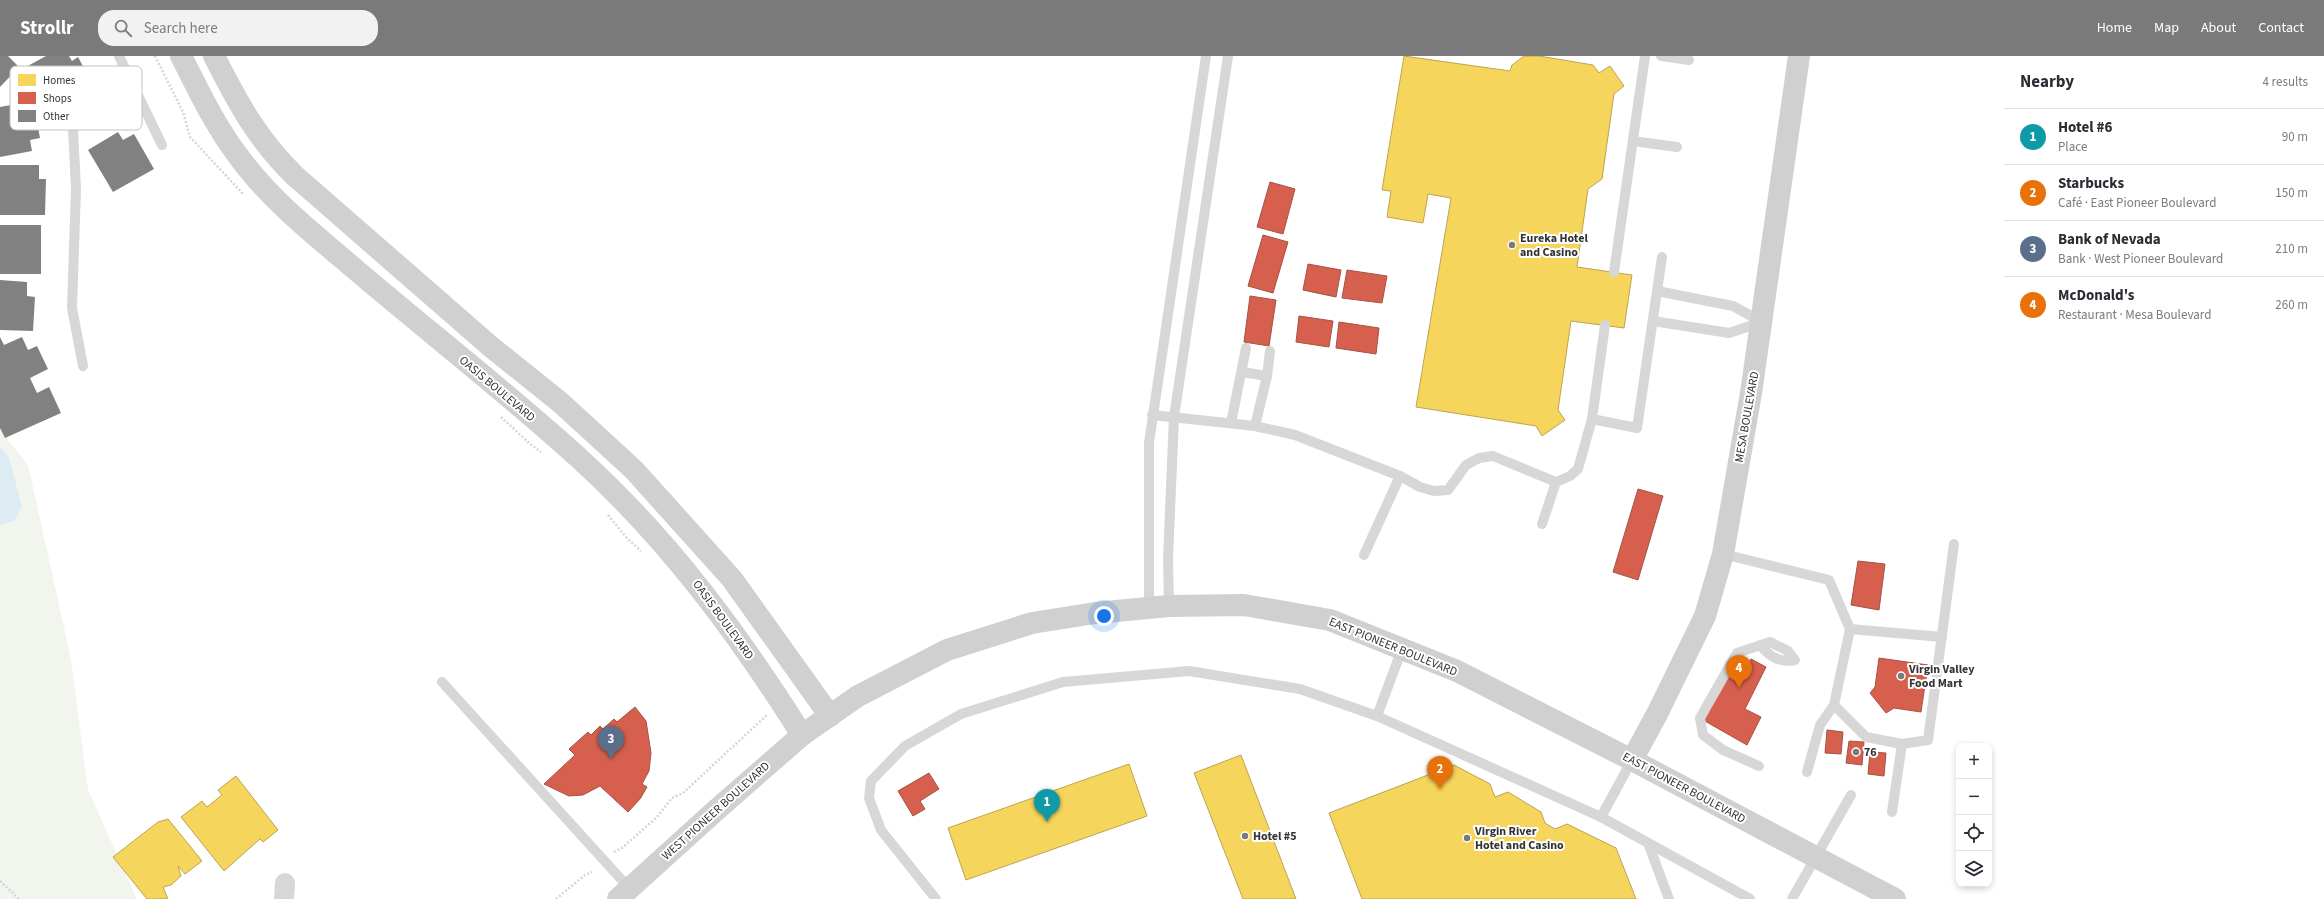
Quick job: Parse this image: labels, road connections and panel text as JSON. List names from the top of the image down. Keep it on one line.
{"streets":{"main road":["OASIS BOULEVARD","MESA BOULEVARD","EAST PIONEER BOULEVARD","WEST PIONEER BOULEVARD"]},"crossings":[["OASIS BOULEVARD","EAST PIONEER BOULEVARD"],["OASIS BOULEVARD","WEST PIONEER BOULEVARD"],["MESA BOULEVARD","EAST PIONEER BOULEVARD"],["EAST PIONEER BOULEVARD","WEST PIONEER BOULEVARD"]],"places":["Eureka Hotel and Casino","Virgin Valley Food Mart","76","Hotel #5","Virgin River Hotel and Casino"],"legend":["Homes","Shops","Other"],"page":{"header":"Strollr","search":"Search here","nav":["Home","Map","About","Contact"],"heading":["Nearby","4 results"],"list":[{"mark":"1","name":"Hotel #6","note":"Place","value":"90 m"},{"mark":"2","name":"Starbucks","note":"Café · East Pioneer Boulevard","value":"150 m"},{"mark":"3","name":"Bank of Nevada","note":"Bank · West Pioneer Boulevard","value":"210 m"},{"mark":"4","name":"McDonald's","note":"Restaurant · Mesa Boulevard","value":"260 m"}],"pins":["4","3","2","1"],"map_buttons":["+","−"]}}
